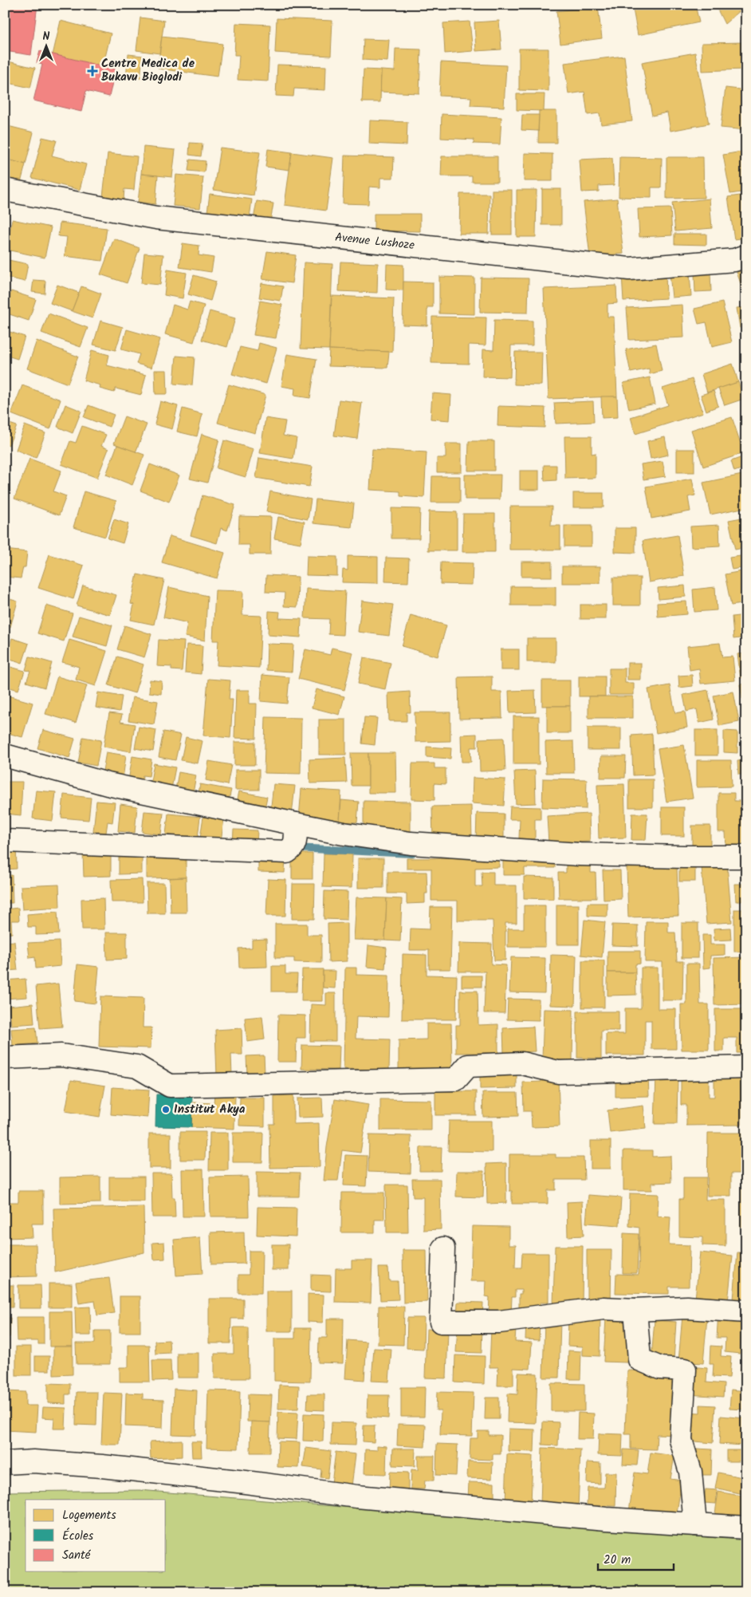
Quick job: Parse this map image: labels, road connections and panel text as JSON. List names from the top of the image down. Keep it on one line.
{"streets":{"street":["Avenue Lushoze"]},"places":{"health":["Centre Medica de Bukavu Bioglodi"],"other":["Institut Akya"]},"legend":["Logements","Écoles","Santé"],"scale_bar":"20 m","north":"top"}
